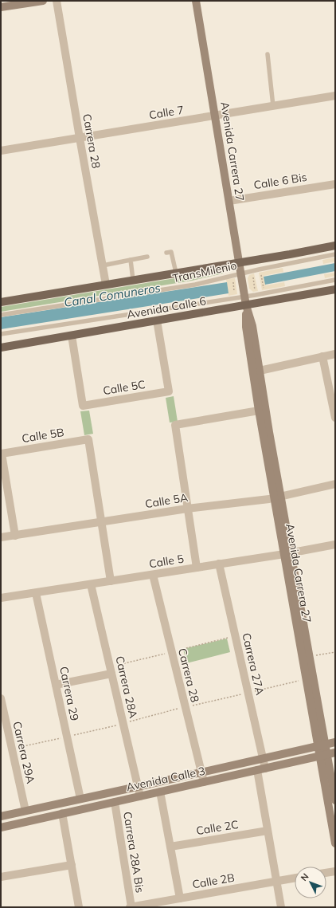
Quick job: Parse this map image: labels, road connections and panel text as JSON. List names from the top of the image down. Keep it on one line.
{"streets":{"main road":["Avenida Carrera 27","Avenida Calle 6","Avenida Calle 3"],"street":["Calle 7","Carrera 28","Calle 6 Bis","Calle 5C","Calle 5B","Calle 5A","Calle 5","Carrera 27A","Carrera 28A","Carrera 29","Carrera 29A","Calle 2C","Carrera 28A Bis","Calle 2B"],"lane":["TransMilenio"]},"crossings":[["Calle 7","Carrera 28"],["Calle 7","Avenida Carrera 27"],["Carrera 28","Calle 5"],["Carrera 28","Avenida Calle 3"],["Avenida Carrera 27","Calle 6 Bis"],["Avenida Carrera 27","TransMilenio"],["Avenida Carrera 27","Avenida Calle 6"],["Avenida Carrera 27","Calle 5A"],["Avenida Carrera 27","Calle 5"],["Avenida Carrera 27","Avenida Calle 3"],["Avenida Calle 6","Calle 5C"],["Calle 5B","Calle 5A"],["Calle 5","Carrera 27A"],["Calle 5","Carrera 28A"],["Calle 5","Carrera 29"],["Carrera 27A","Avenida Calle 3"],["Carrera 27A","Calle 2C"],["Carrera 27A","Calle 2B"],["Carrera 28A","Avenida Calle 3"],["Carrera 29","Avenida Calle 3"],["Carrera 29A","Avenida Calle 3"],["Avenida Calle 3","Carrera 28A Bis"],["Carrera 28A Bis","Calle 2B"]],"water":["Canal Comuneros"],"north":"top left"}
